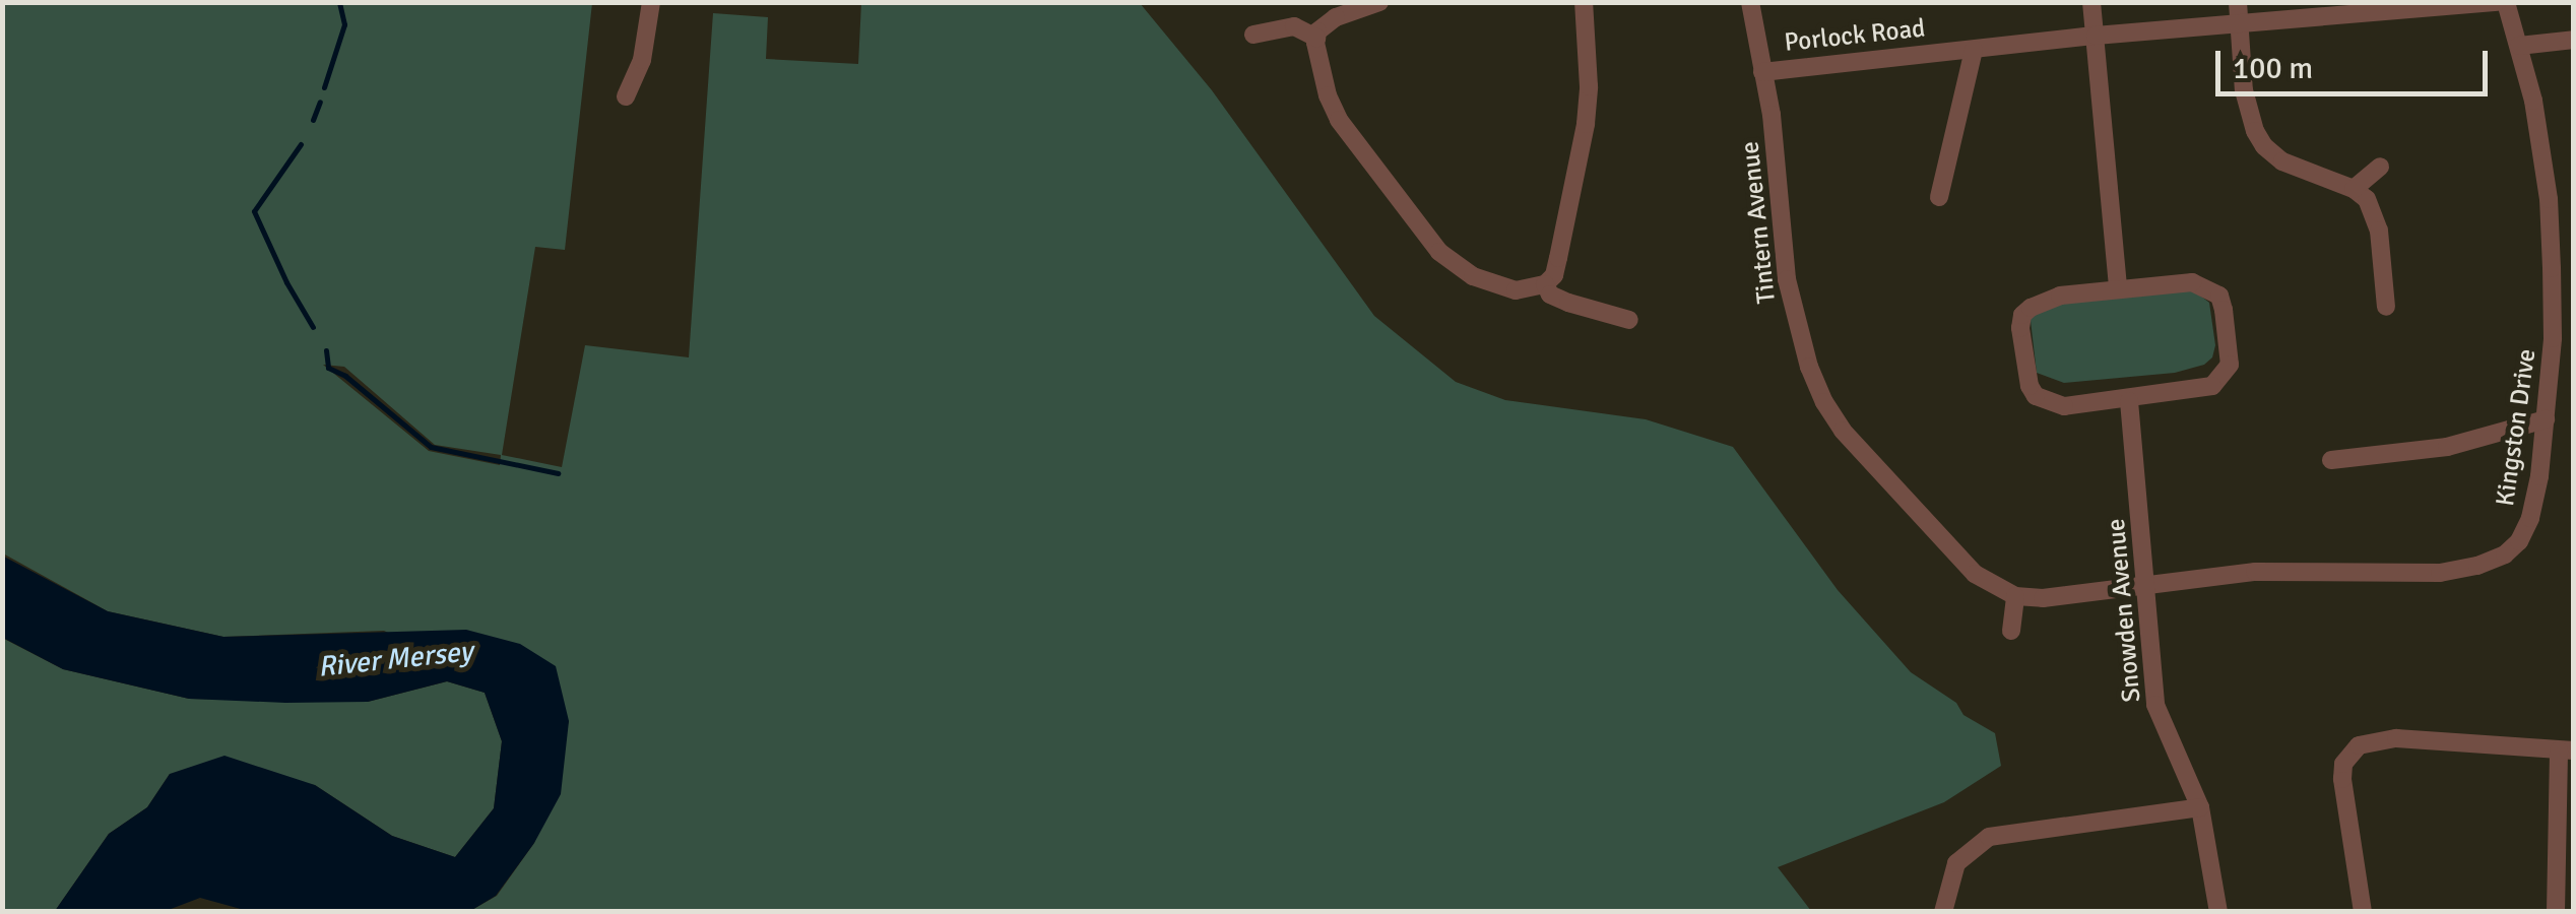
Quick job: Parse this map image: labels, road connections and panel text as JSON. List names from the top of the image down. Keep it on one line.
{"streets":{"street":["Porlock Road","Tintern Avenue","Kingston Drive","Snowden Avenue"]},"crossings":[["Porlock Road","Tintern Avenue"],["Kingston Drive","Snowden Avenue"]],"water":["River Mersey"],"scale_bar":"100 m"}
